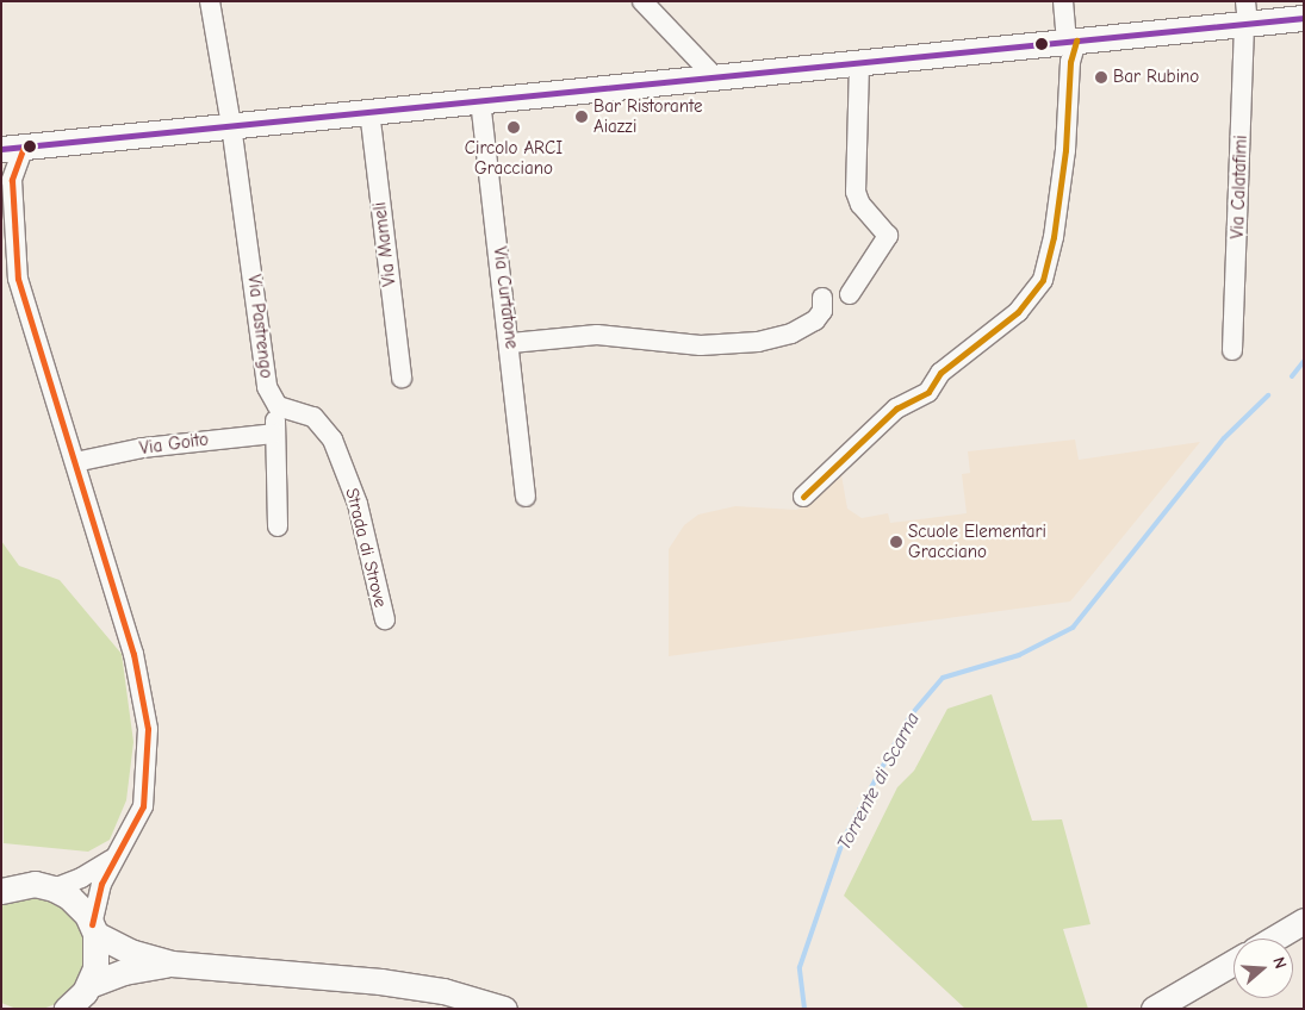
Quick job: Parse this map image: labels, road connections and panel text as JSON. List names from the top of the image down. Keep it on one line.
{"streets":{"street":["Via Calatafimi","Via Mameli","Via Curtatone","Via Pastrengo","Via Goito","Strada di Strove"]},"crossings":[["Via Pastrengo","Strada di Strove"]],"water":["Torrente di Scarna"],"places":["Bar Rubino","Bar Ristorante Aiazzi","Circolo ARCI Gracciano","Scuole Elementari Gracciano"],"north":"right"}
